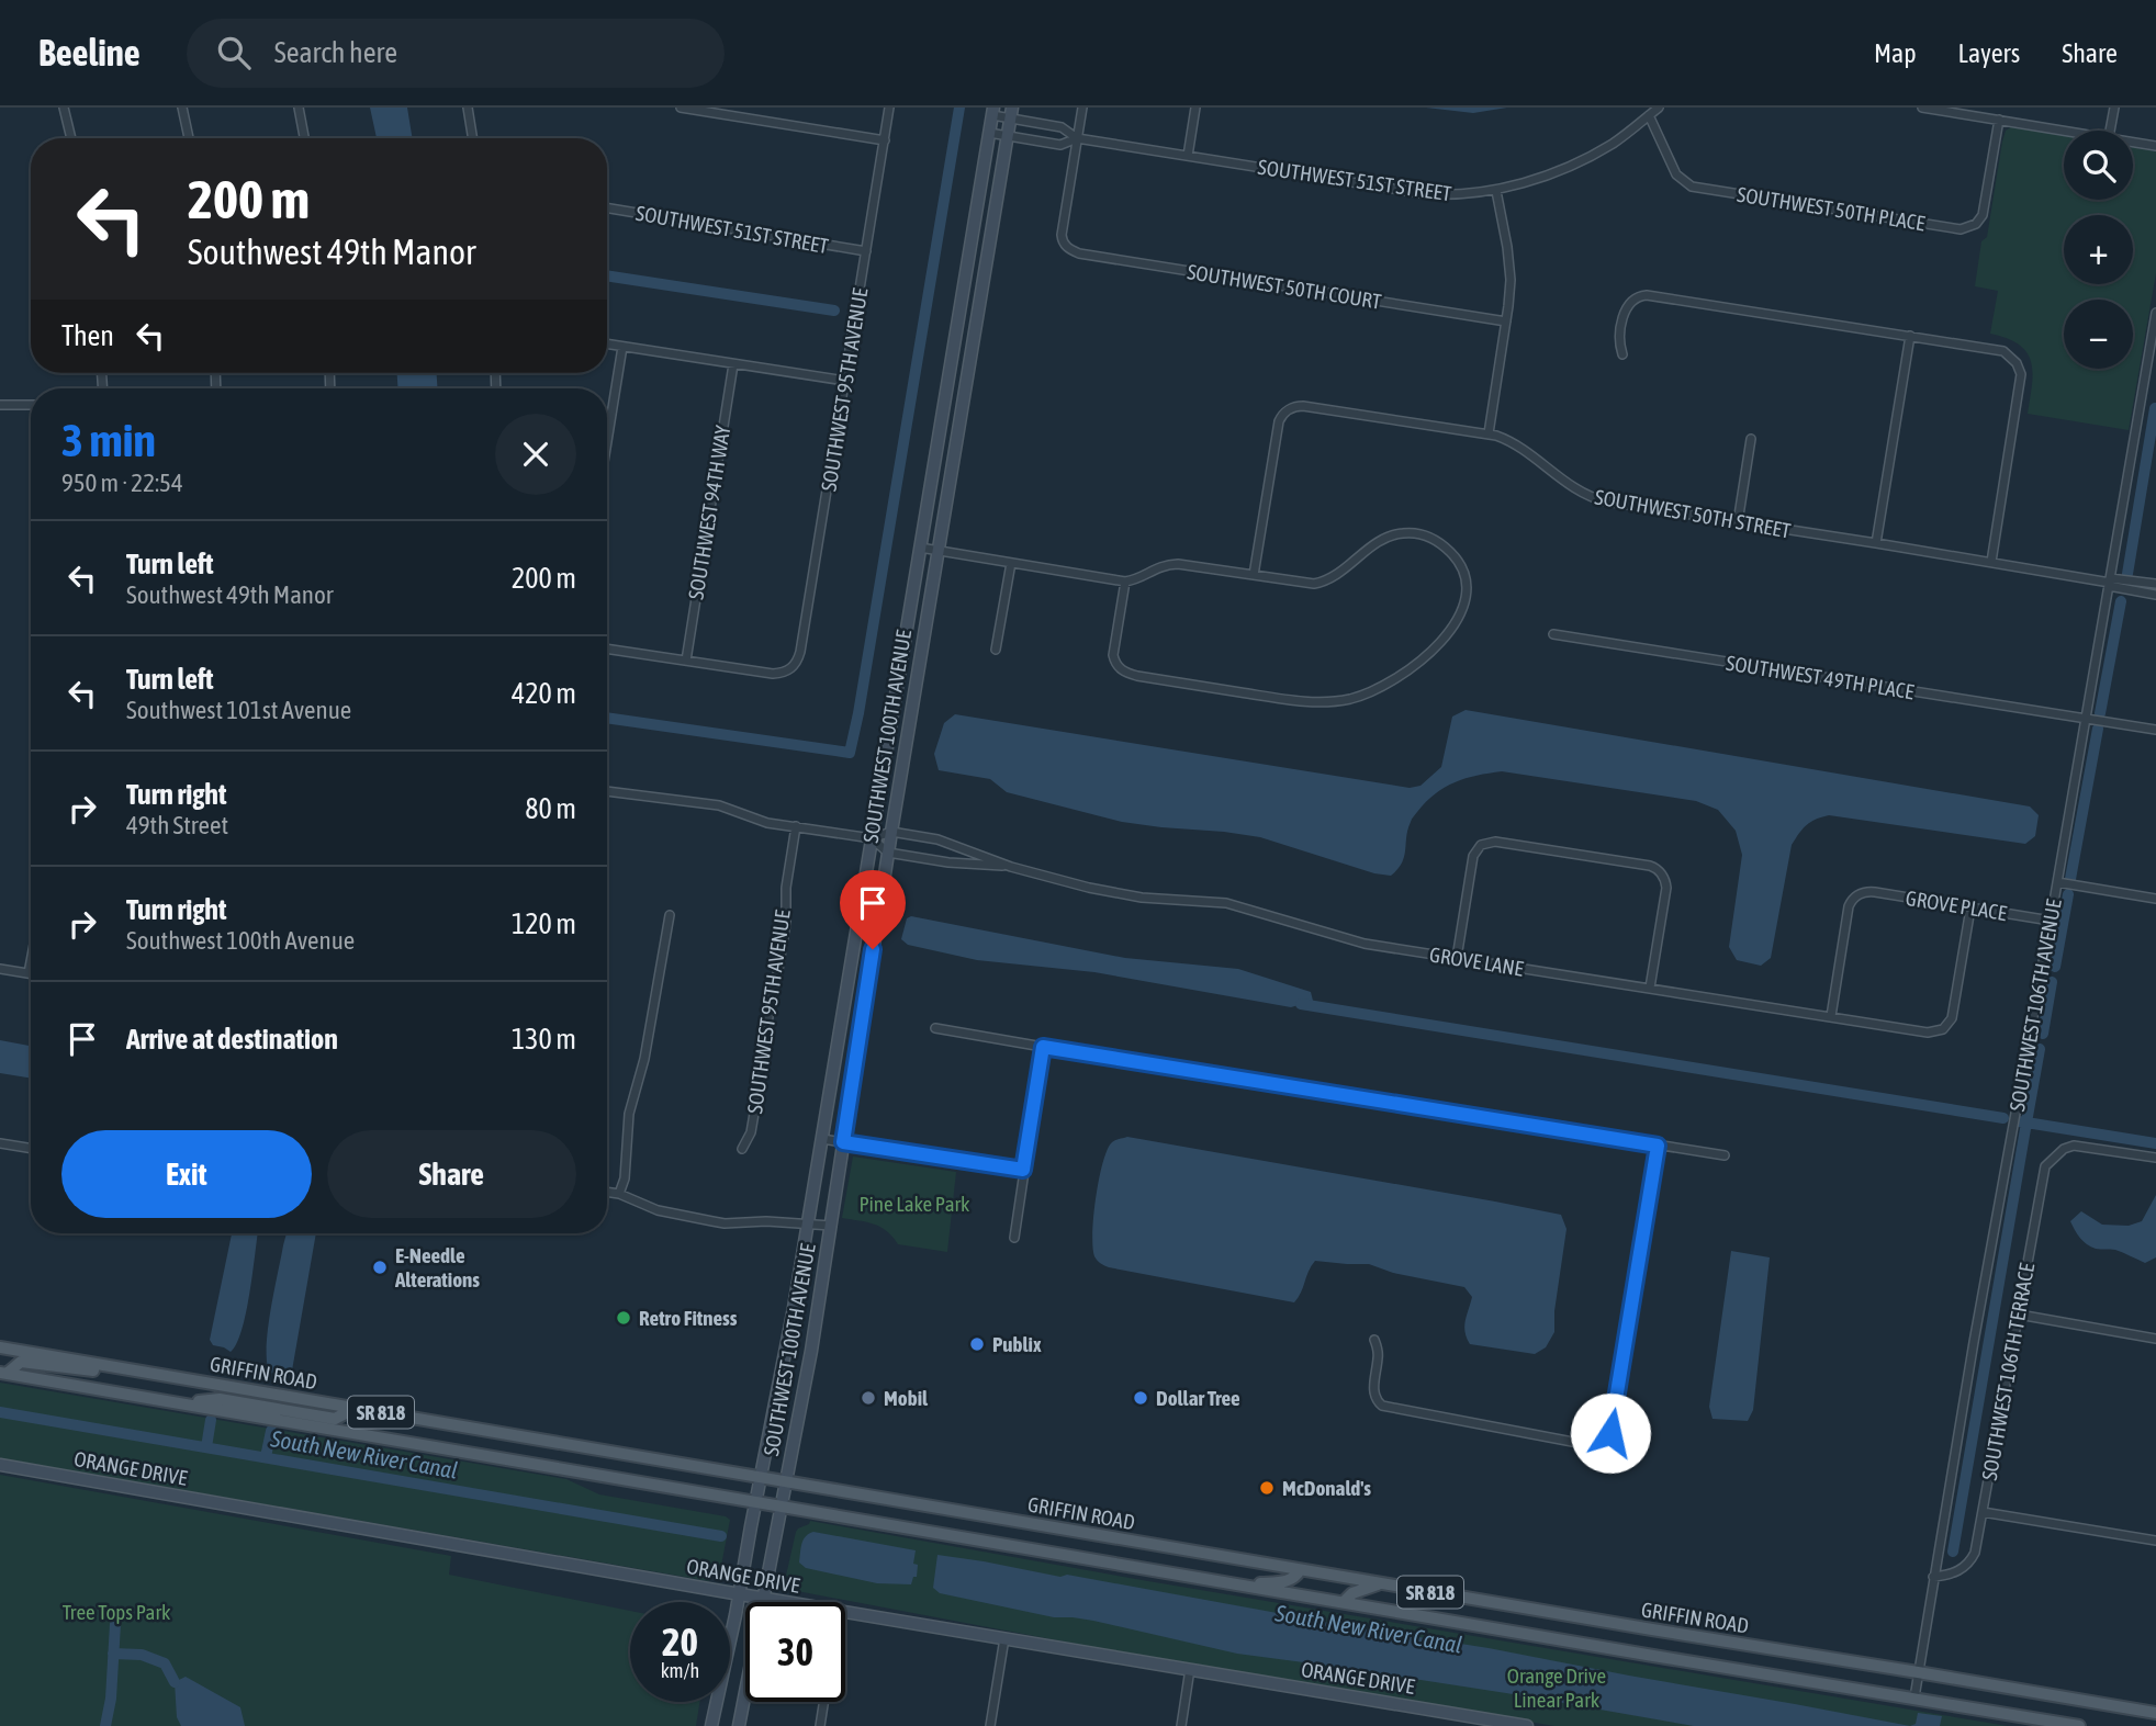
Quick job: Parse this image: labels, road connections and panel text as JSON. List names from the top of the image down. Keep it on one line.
{"streets":{"main road":["SOUTHWEST 100TH AVENUE","GRIFFIN ROAD","SR 818","ORANGE DRIVE"],"street":["SOUTHWEST 51ST STREET","SOUTHWEST 50TH PLACE","SOUTHWEST 50TH COURT","SOUTHWEST 95TH AVENUE","SOUTHWEST 94TH WAY","SOUTHWEST 50TH STREET","SOUTHWEST 49TH PLACE","GROVE PLACE","GROVE LANE","SOUTHWEST 106TH AVENUE","SOUTHWEST 106TH TERRACE"]},"crossings":[["SOUTHWEST 51ST STREET","SOUTHWEST 50TH PLACE"],["SOUTHWEST 51ST STREET","SOUTHWEST 50TH COURT"],["SOUTHWEST 51ST STREET","SOUTHWEST 95TH AVENUE"],["SOUTHWEST 51ST STREET","SOUTHWEST 100TH AVENUE"],["SOUTHWEST 95TH AVENUE","SOUTHWEST 94TH WAY"],["SOUTHWEST 50TH STREET","SOUTHWEST 106TH AVENUE"],["SOUTHWEST 49TH PLACE","SOUTHWEST 106TH AVENUE"],["SOUTHWEST 100TH AVENUE","GROVE LANE"],["SOUTHWEST 100TH AVENUE","GRIFFIN ROAD"],["SOUTHWEST 100TH AVENUE","ORANGE DRIVE"],["GROVE PLACE","GROVE LANE"],["GROVE PLACE","SOUTHWEST 106TH AVENUE"],["SOUTHWEST 106TH AVENUE","SOUTHWEST 106TH TERRACE"],["SOUTHWEST 106TH AVENUE","GRIFFIN ROAD"]],"water":["South New River Canal"],"parks":["Pine Lake Park","Tree Tops Park","Orange Drive Linear Park"],"places":["E-Needle Alterations","Retro Fitness","Publix","Mobil","Dollar Tree","McDonald's"],"page":{"header":"Beeline","search":"Search here","nav":["Map","Layers","Share"],"map_buttons":["+","−"],"turn":["200 m","Southwest 49th Manor"],"then":"Then","heading":["3 min","950 m · 22:54"],"list":[{"name":"Turn left","note":"Southwest 49th Manor","value":"200 m"},{"name":"Turn left","note":"Southwest 101st Avenue","value":"420 m"},{"name":"Turn right","note":"49th Street","value":"80 m"},{"name":"Turn right","note":"Southwest 100th Avenue","value":"120 m"},{"name":"Arrive at destination","value":"130 m"}],"buttons":["Exit","Share"],"speed":"20 km/h","limit":"30"}}
